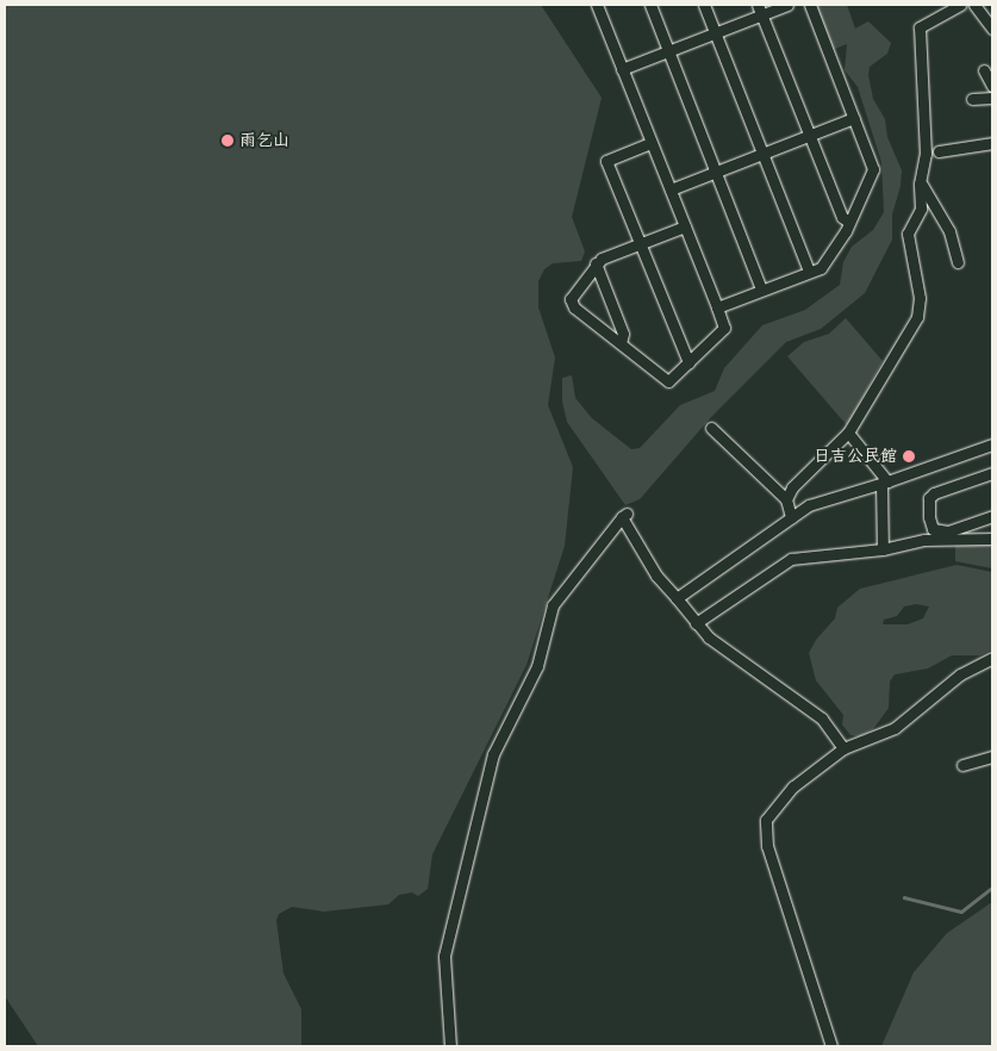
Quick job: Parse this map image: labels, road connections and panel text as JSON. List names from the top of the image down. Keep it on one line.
{"places":["雨乞山","日吉公民館"]}
